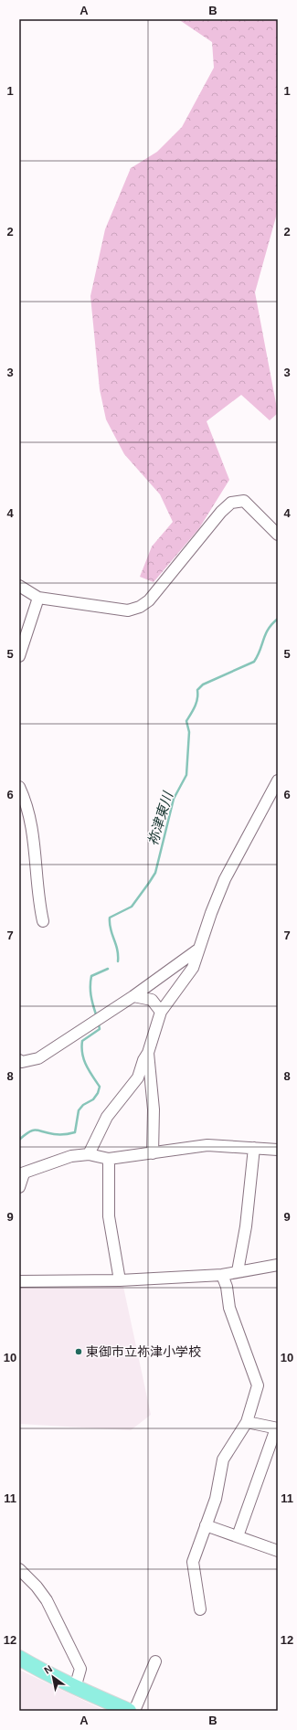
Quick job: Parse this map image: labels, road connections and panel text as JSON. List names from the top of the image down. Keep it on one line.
{"water":["祢津東川"],"places":["東御市立祢津小学校"],"north":"top left","grid":{"columns":["A","B"],"rows":["1","2","3","4","5","6","7","8","9","10","11","12"]}}
